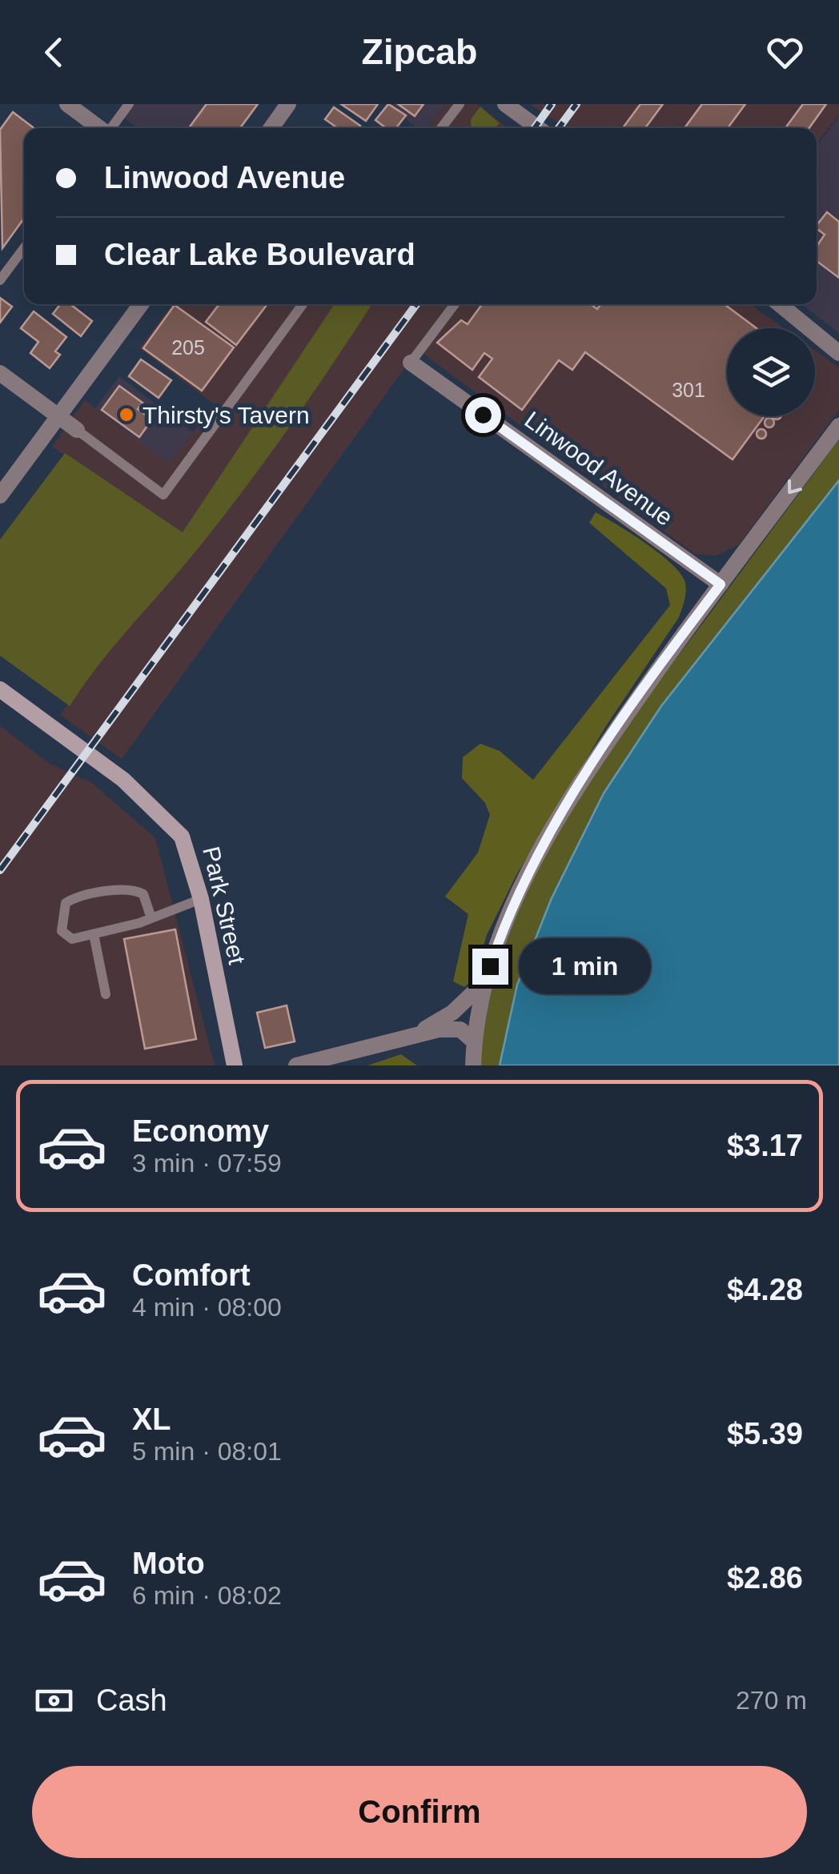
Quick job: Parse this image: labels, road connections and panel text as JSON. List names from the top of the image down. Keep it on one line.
{"streets":{"street":["Linwood Avenue","Park Street"]},"places":["Thirsty's Tavern"],"house_numbers":["205","301"],"page":{"header":"Zipcab","banner":["Linwood Avenue","Clear Lake Boulevard"],"bubble":"1 min","list":[{"name":"Economy","note":"3 min · 07:59","value":"$3.17"},{"name":"Comfort","note":"4 min · 08:00","value":"$4.28"},{"name":"XL","note":"5 min · 08:01","value":"$5.39"},{"name":"Moto","note":"6 min · 08:02","value":"$2.86"}],"pay":["Cash","270 m"],"buttons":"Confirm"}}
